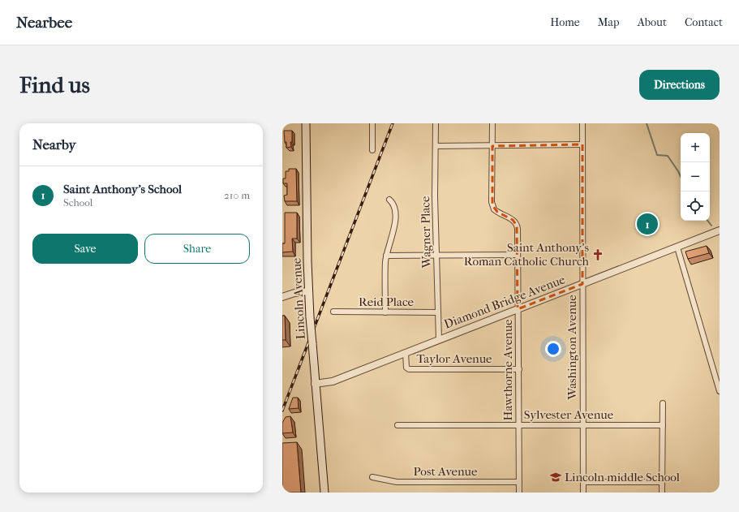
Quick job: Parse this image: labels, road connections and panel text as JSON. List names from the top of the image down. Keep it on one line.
{"streets":{"main road":["Lincoln Avenue"],"street":["Wagner Place","Reid Place","Diamond Bridge Avenue","Washington Avenue","Taylor Avenue","Hawthorne Avenue","Sylvester Avenue","Post Avenue"]},"crossings":[["Wagner Place","Reid Place"],["Wagner Place","Diamond Bridge Avenue"],["Lincoln Avenue","Diamond Bridge Avenue"],["Diamond Bridge Avenue","Washington Avenue"],["Diamond Bridge Avenue","Taylor Avenue"],["Diamond Bridge Avenue","Hawthorne Avenue"],["Washington Avenue","Sylvester Avenue"],["Taylor Avenue","Hawthorne Avenue"],["Hawthorne Avenue","Sylvester Avenue"],["Hawthorne Avenue","Post Avenue"]],"places":{"church":["Saint Anthony's Roman Catholic Church"],"school or university":["Lincoln middle School"]},"page":{"header":"Nearbee","nav":["Home","Map","About","Contact"],"buttons":["Directions",["Save","Share"]],"title":"Find us","heading":"Nearby","map_buttons":["+","−"],"list":[{"mark":"1","name":"Saint Anthony's School","note":"School","value":"210 m"}],"pins":"1"}}
